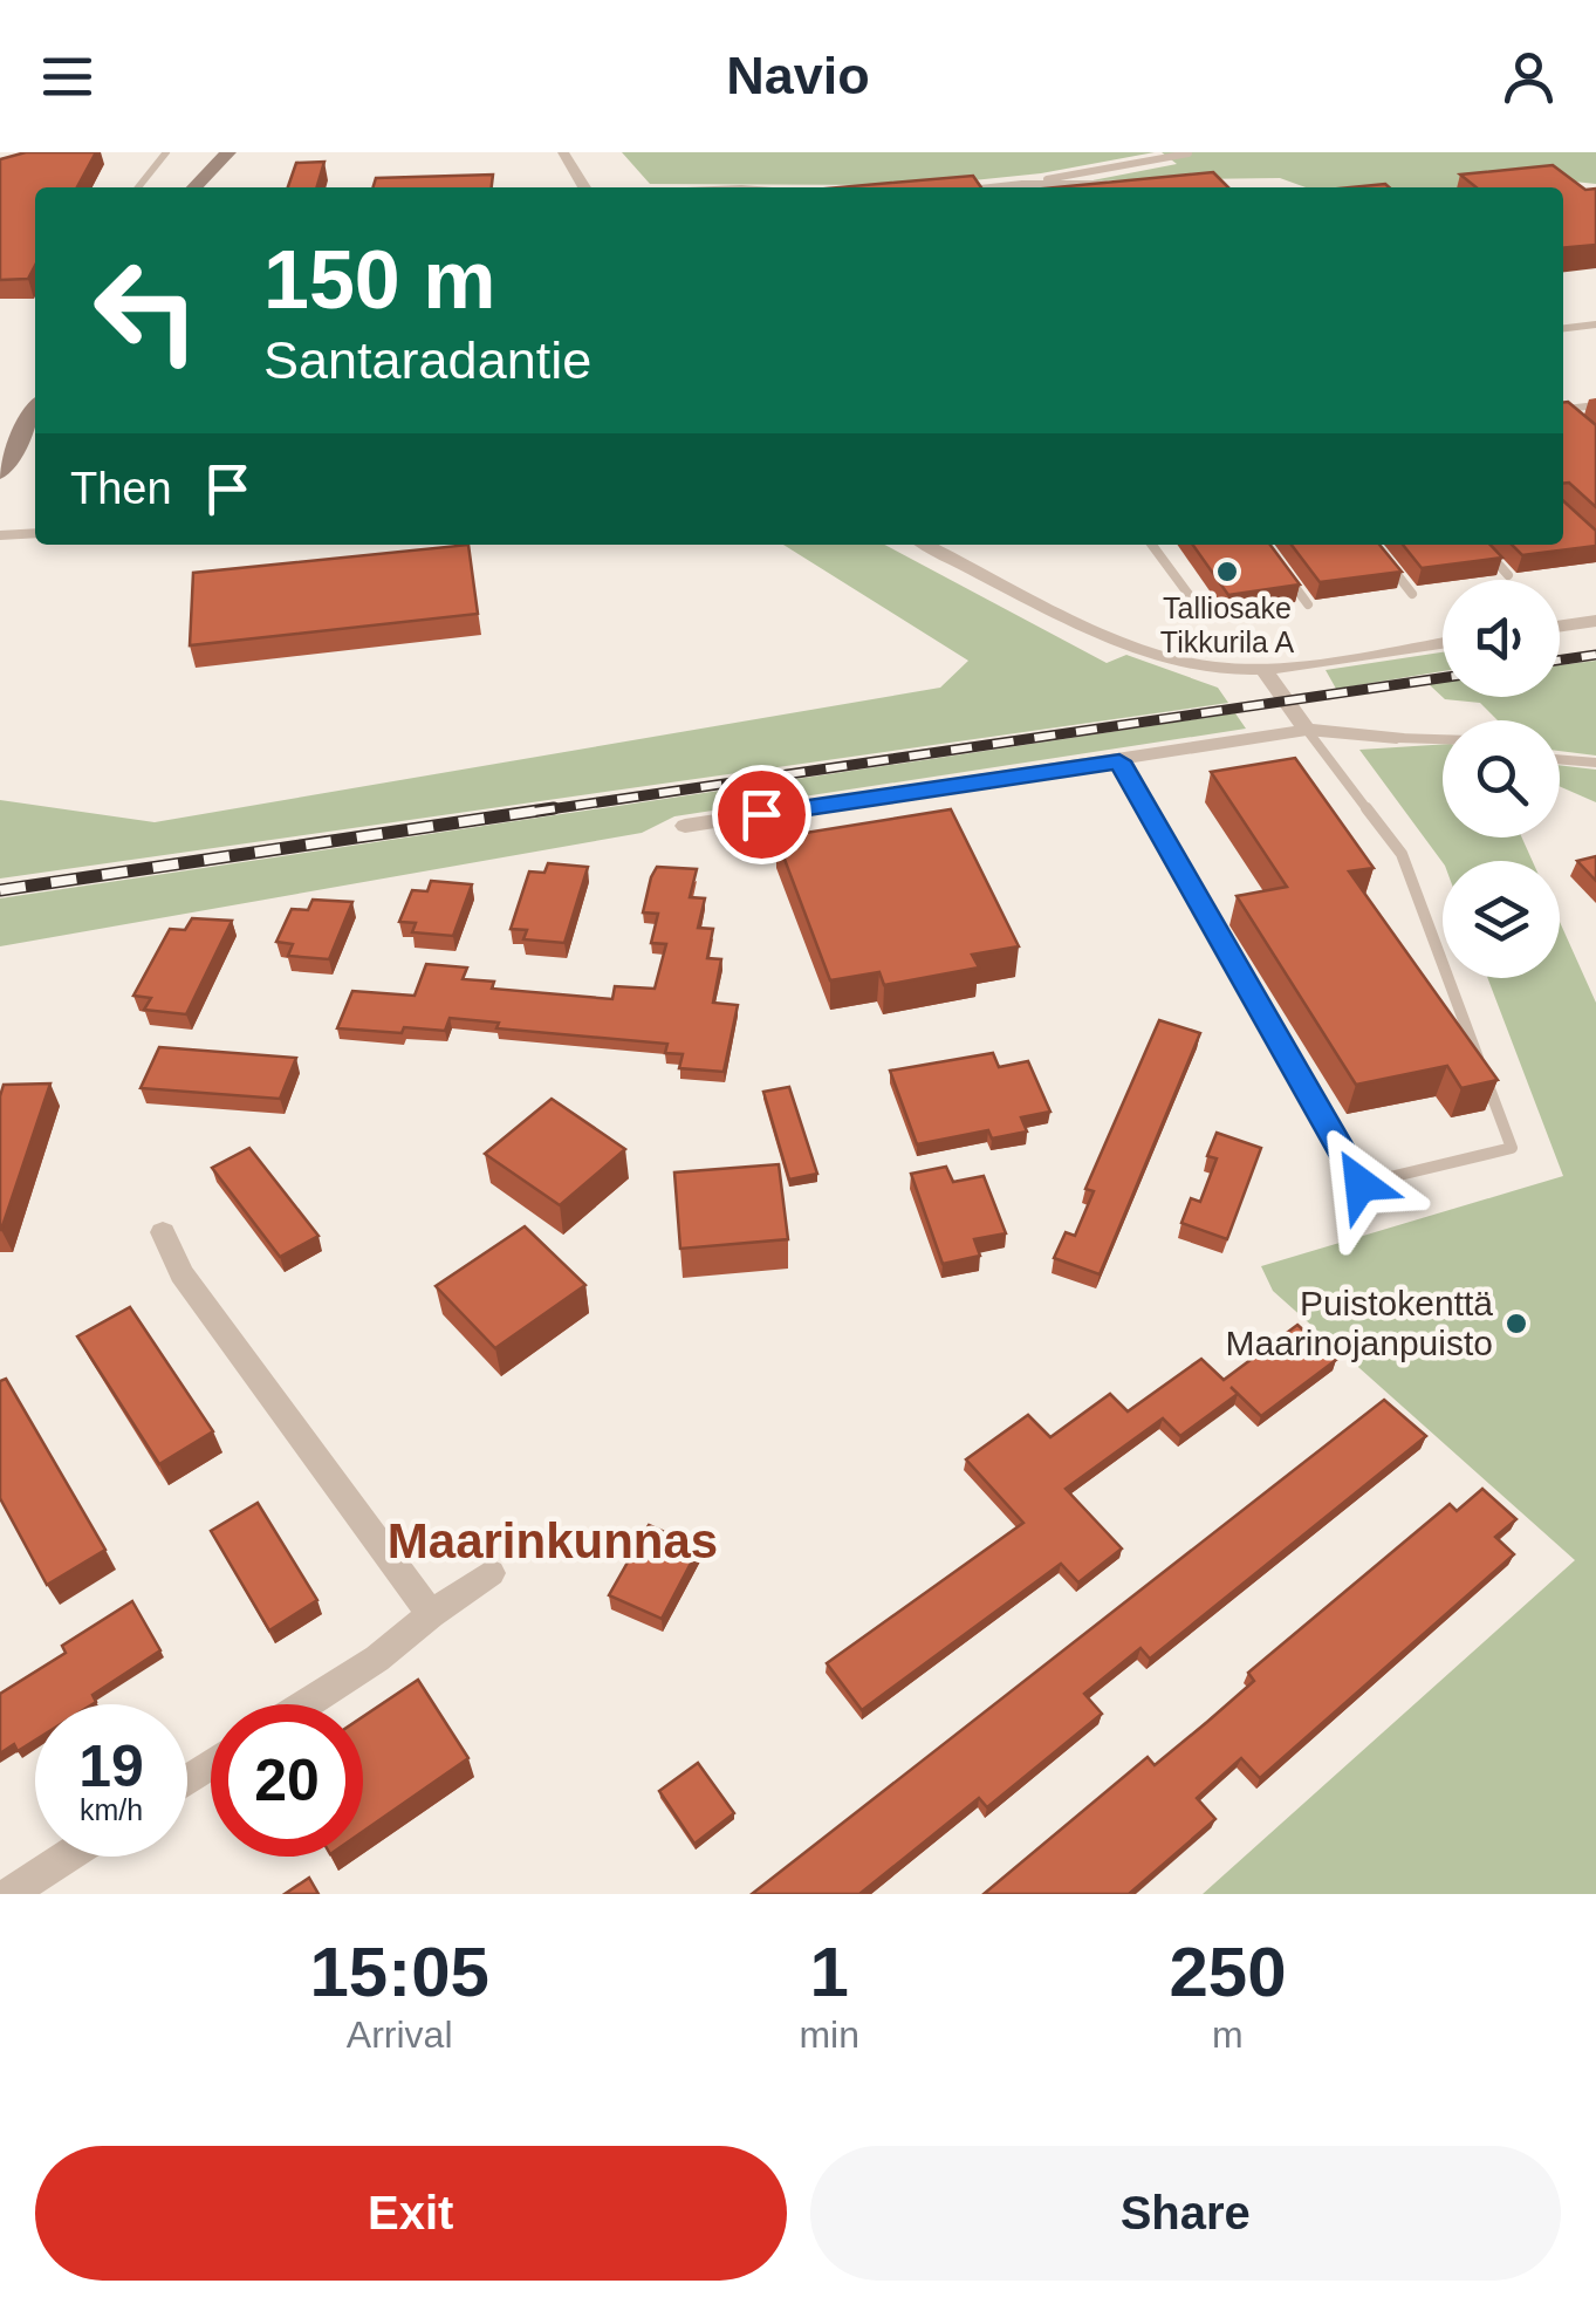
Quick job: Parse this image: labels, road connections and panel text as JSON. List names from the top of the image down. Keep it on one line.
{"districts":["Maarinkunnas"],"places":["Talliosake Tikkurila A","Puistokenttä Maarinojanpuisto"],"page":{"header":"Navio","turn":["150 m","Santaradantie"],"then":"Then","speed":"19 km/h","limit":"20","eta":["15:05","Arrival","1","min","250","m"],"buttons":["Exit","Share"]}}
